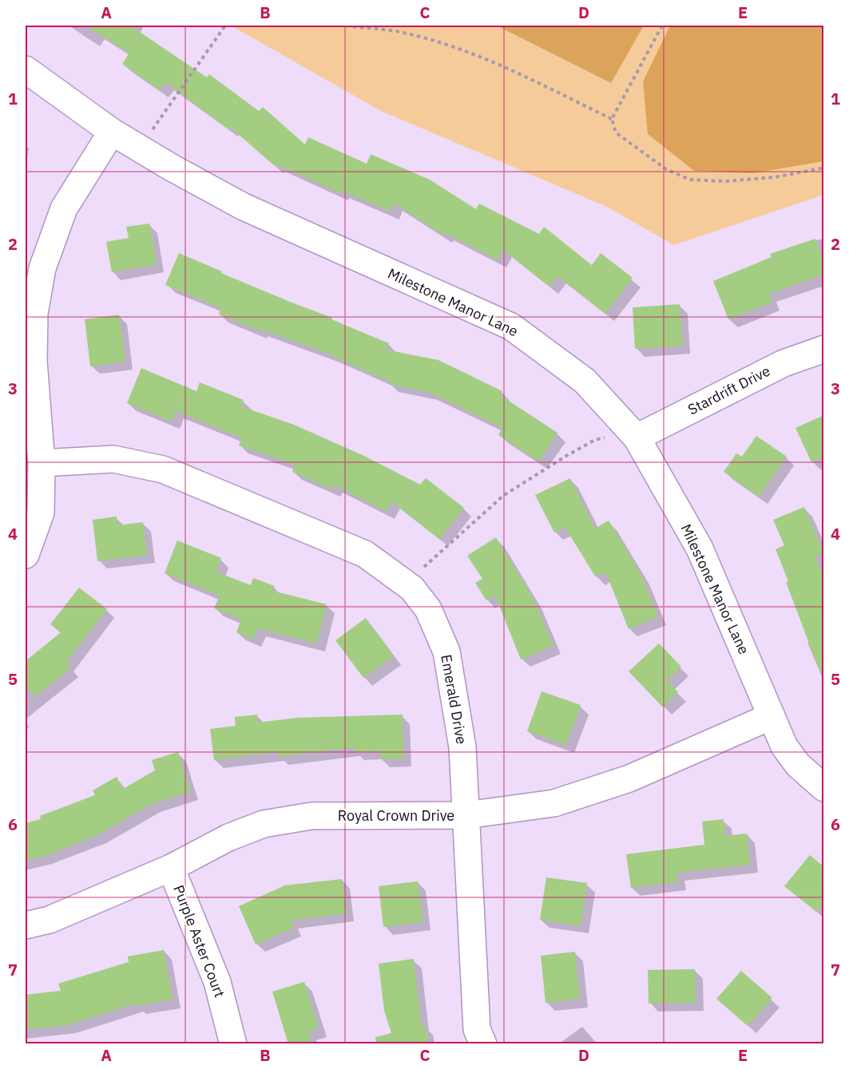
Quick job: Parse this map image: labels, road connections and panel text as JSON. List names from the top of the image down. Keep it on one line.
{"streets":{"street":["Milestone Manor Lane","Stardrift Drive","Emerald Drive","Royal Crown Drive","Purple Aster Court"]},"crossings":[["Milestone Manor Lane","Stardrift Drive"],["Milestone Manor Lane","Royal Crown Drive"],["Emerald Drive","Royal Crown Drive"],["Royal Crown Drive","Purple Aster Court"]],"grid":{"columns":["A","B","C","D","E"],"rows":["1","2","3","4","5","6","7"]}}
